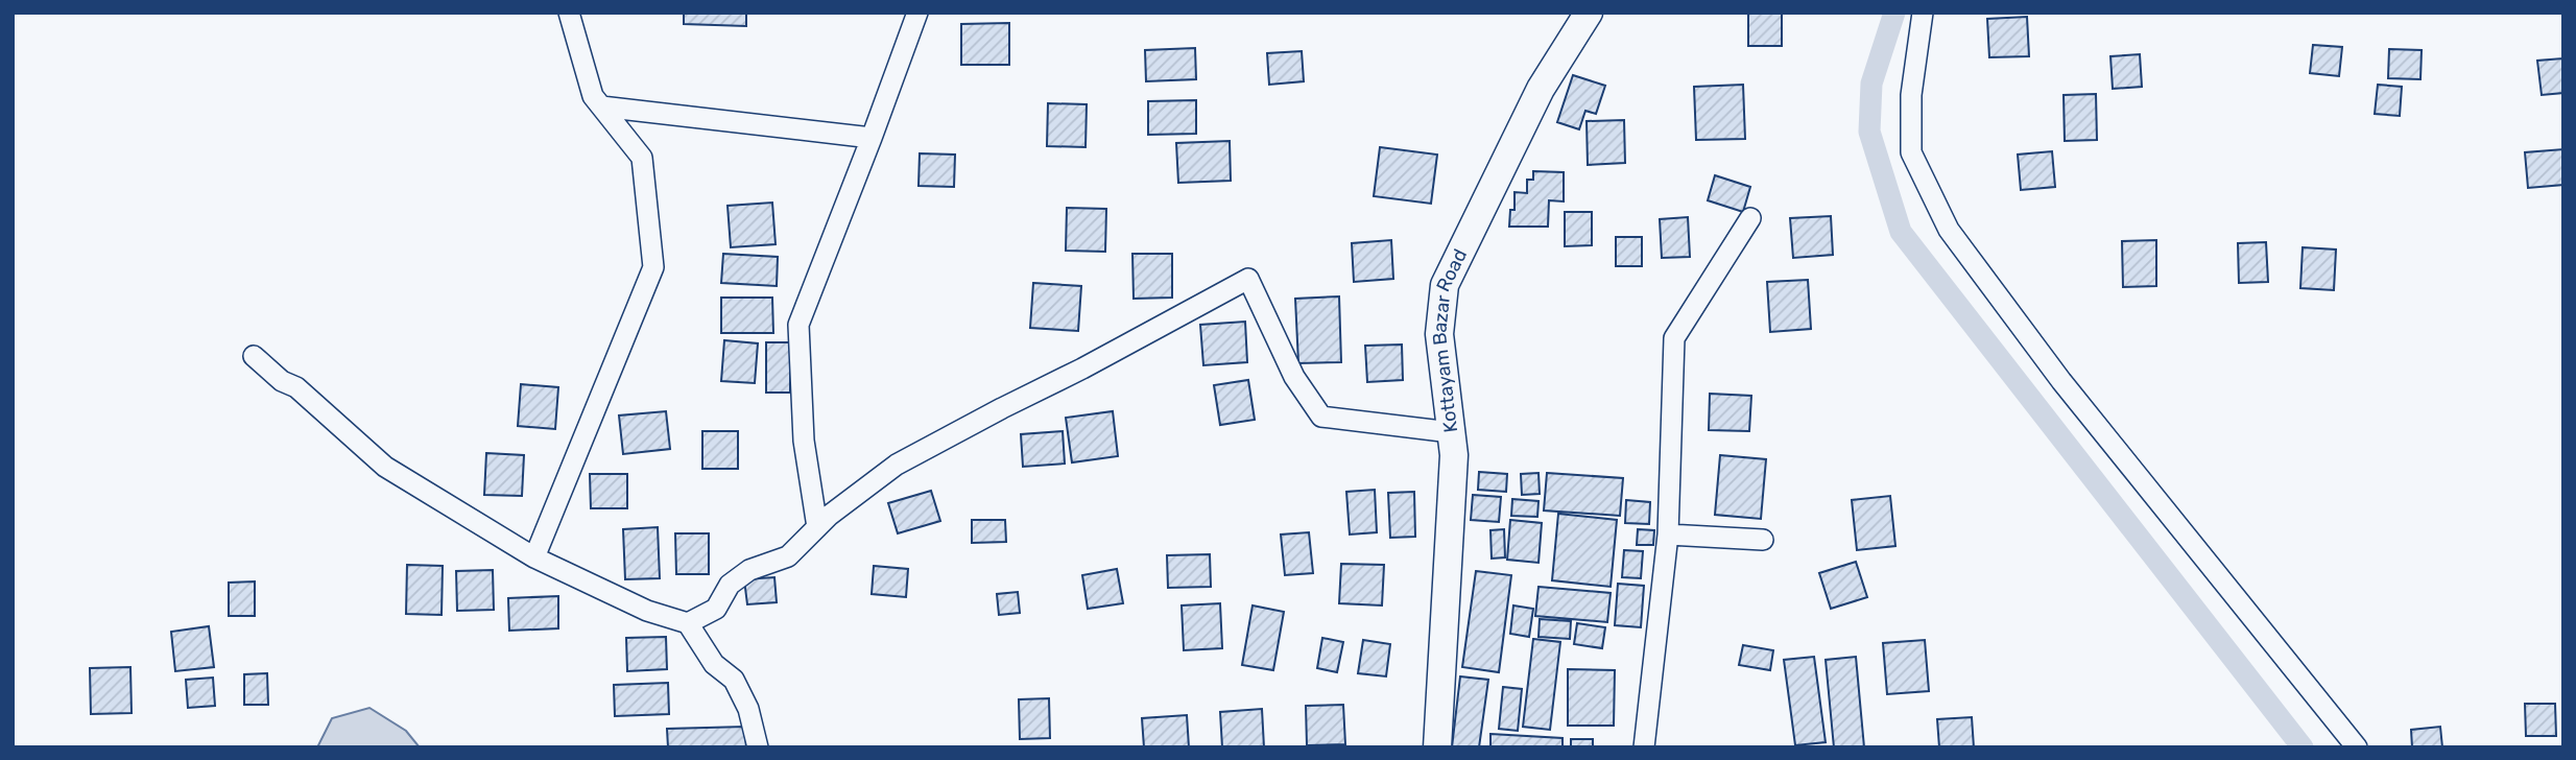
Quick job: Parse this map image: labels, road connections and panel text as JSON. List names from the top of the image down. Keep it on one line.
{"streets":{"main road":["Kottayam Bazar Road"]}}
